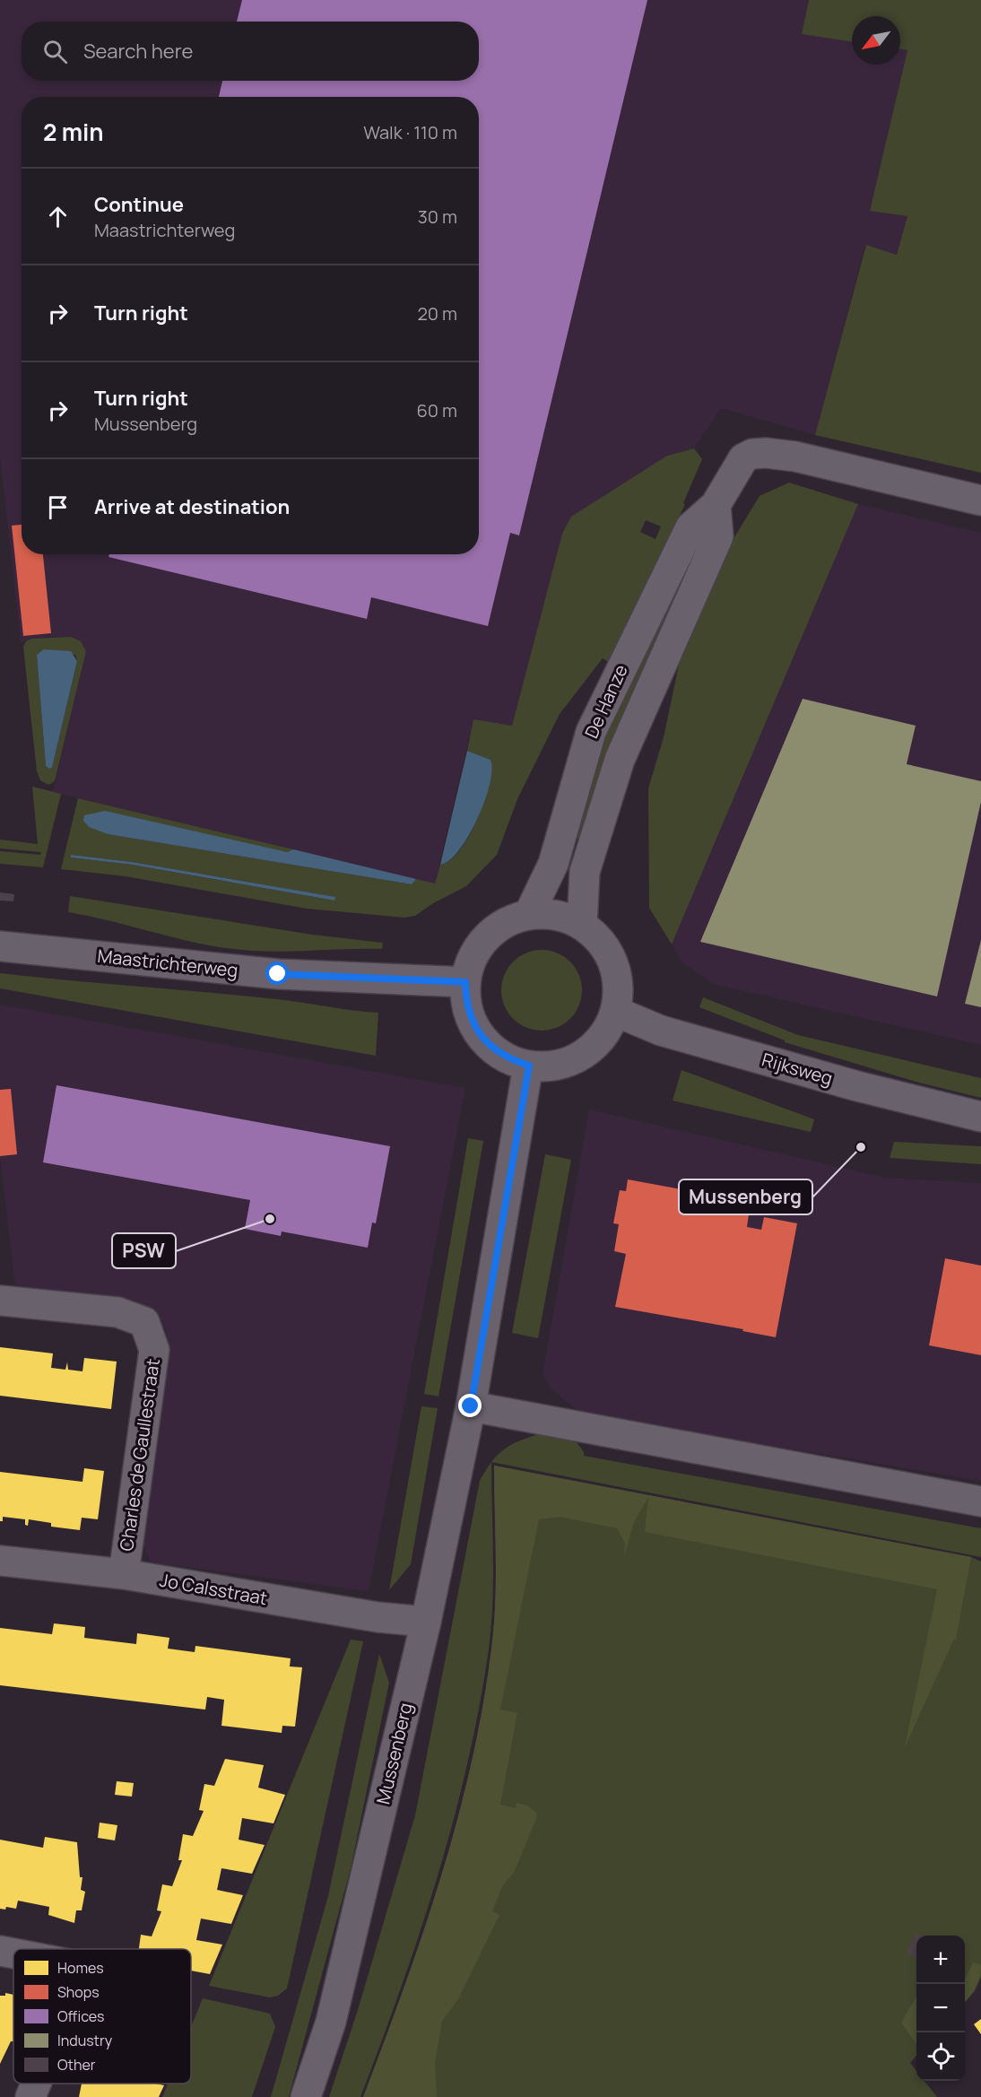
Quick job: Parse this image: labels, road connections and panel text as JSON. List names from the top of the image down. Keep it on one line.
{"streets":{"street":["De Hanze","Maastrichterweg","Rijksweg","Charles de Gaullestraat","Jo Calsstraat","Mussenberg"]},"crossings":[["De Hanze","Maastrichterweg"],["De Hanze","Rijksweg"],["De Hanze","Mussenberg"],["Maastrichterweg","Rijksweg"],["Maastrichterweg","Mussenberg"],["Rijksweg","Mussenberg"],["Charles de Gaullestraat","Jo Calsstraat"],["Jo Calsstraat","Mussenberg"]],"places":["Mussenberg","PSW"],"legend":["Homes","Shops","Offices","Industry","Other"],"north":"bottom left","page":{"search":"Search here","heading":["2 min","Walk · 110 m"],"list":[["Continue","Maastrichterweg","30 m"],["Turn right","20 m"],["Turn right","Mussenberg","60 m"],"Arrive at destination"],"map_buttons":["+","−"]}}
